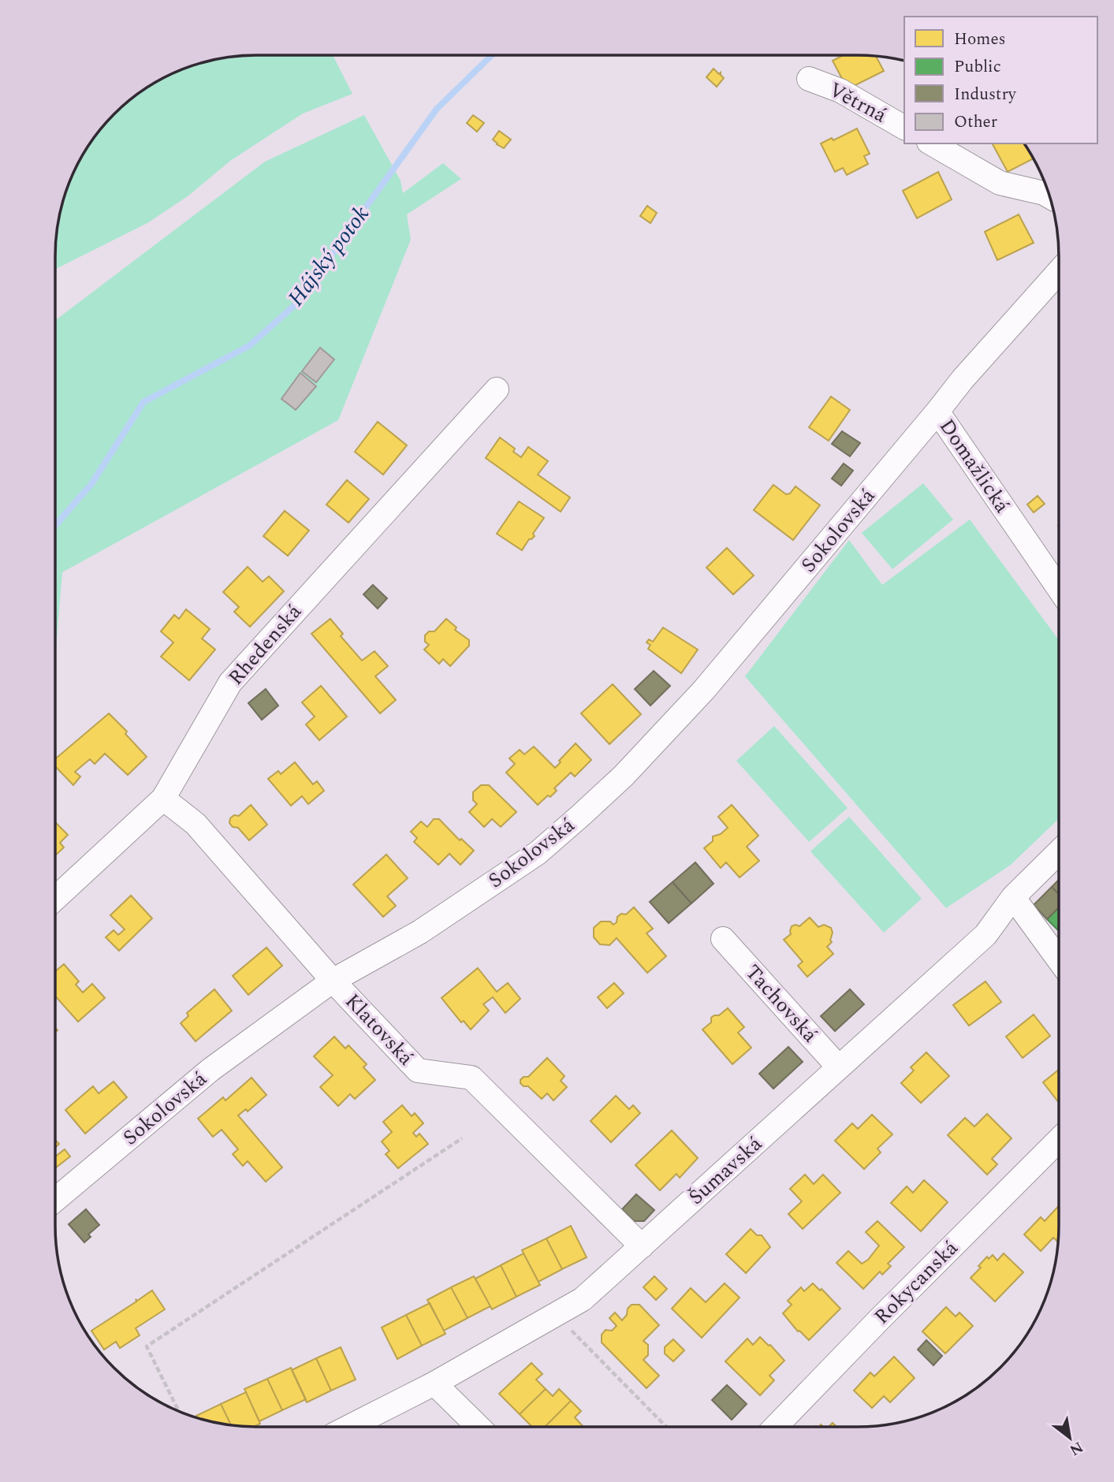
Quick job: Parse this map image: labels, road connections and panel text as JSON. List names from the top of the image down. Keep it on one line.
{"streets":{"street":["Větrná","Domažlická","Sokolovská","Rhedenská","Tachovská","Klatovská","Šumavská","Rokycanská"]},"crossings":[["Domažlická","Sokolovská"],["Sokolovská","Klatovská"],["Rhedenská","Klatovská"],["Tachovská","Šumavská"],["Klatovská","Šumavská"]],"water":["Hájský potok"],"legend":["Homes","Public","Industry","Other"],"north":"bottom right"}
